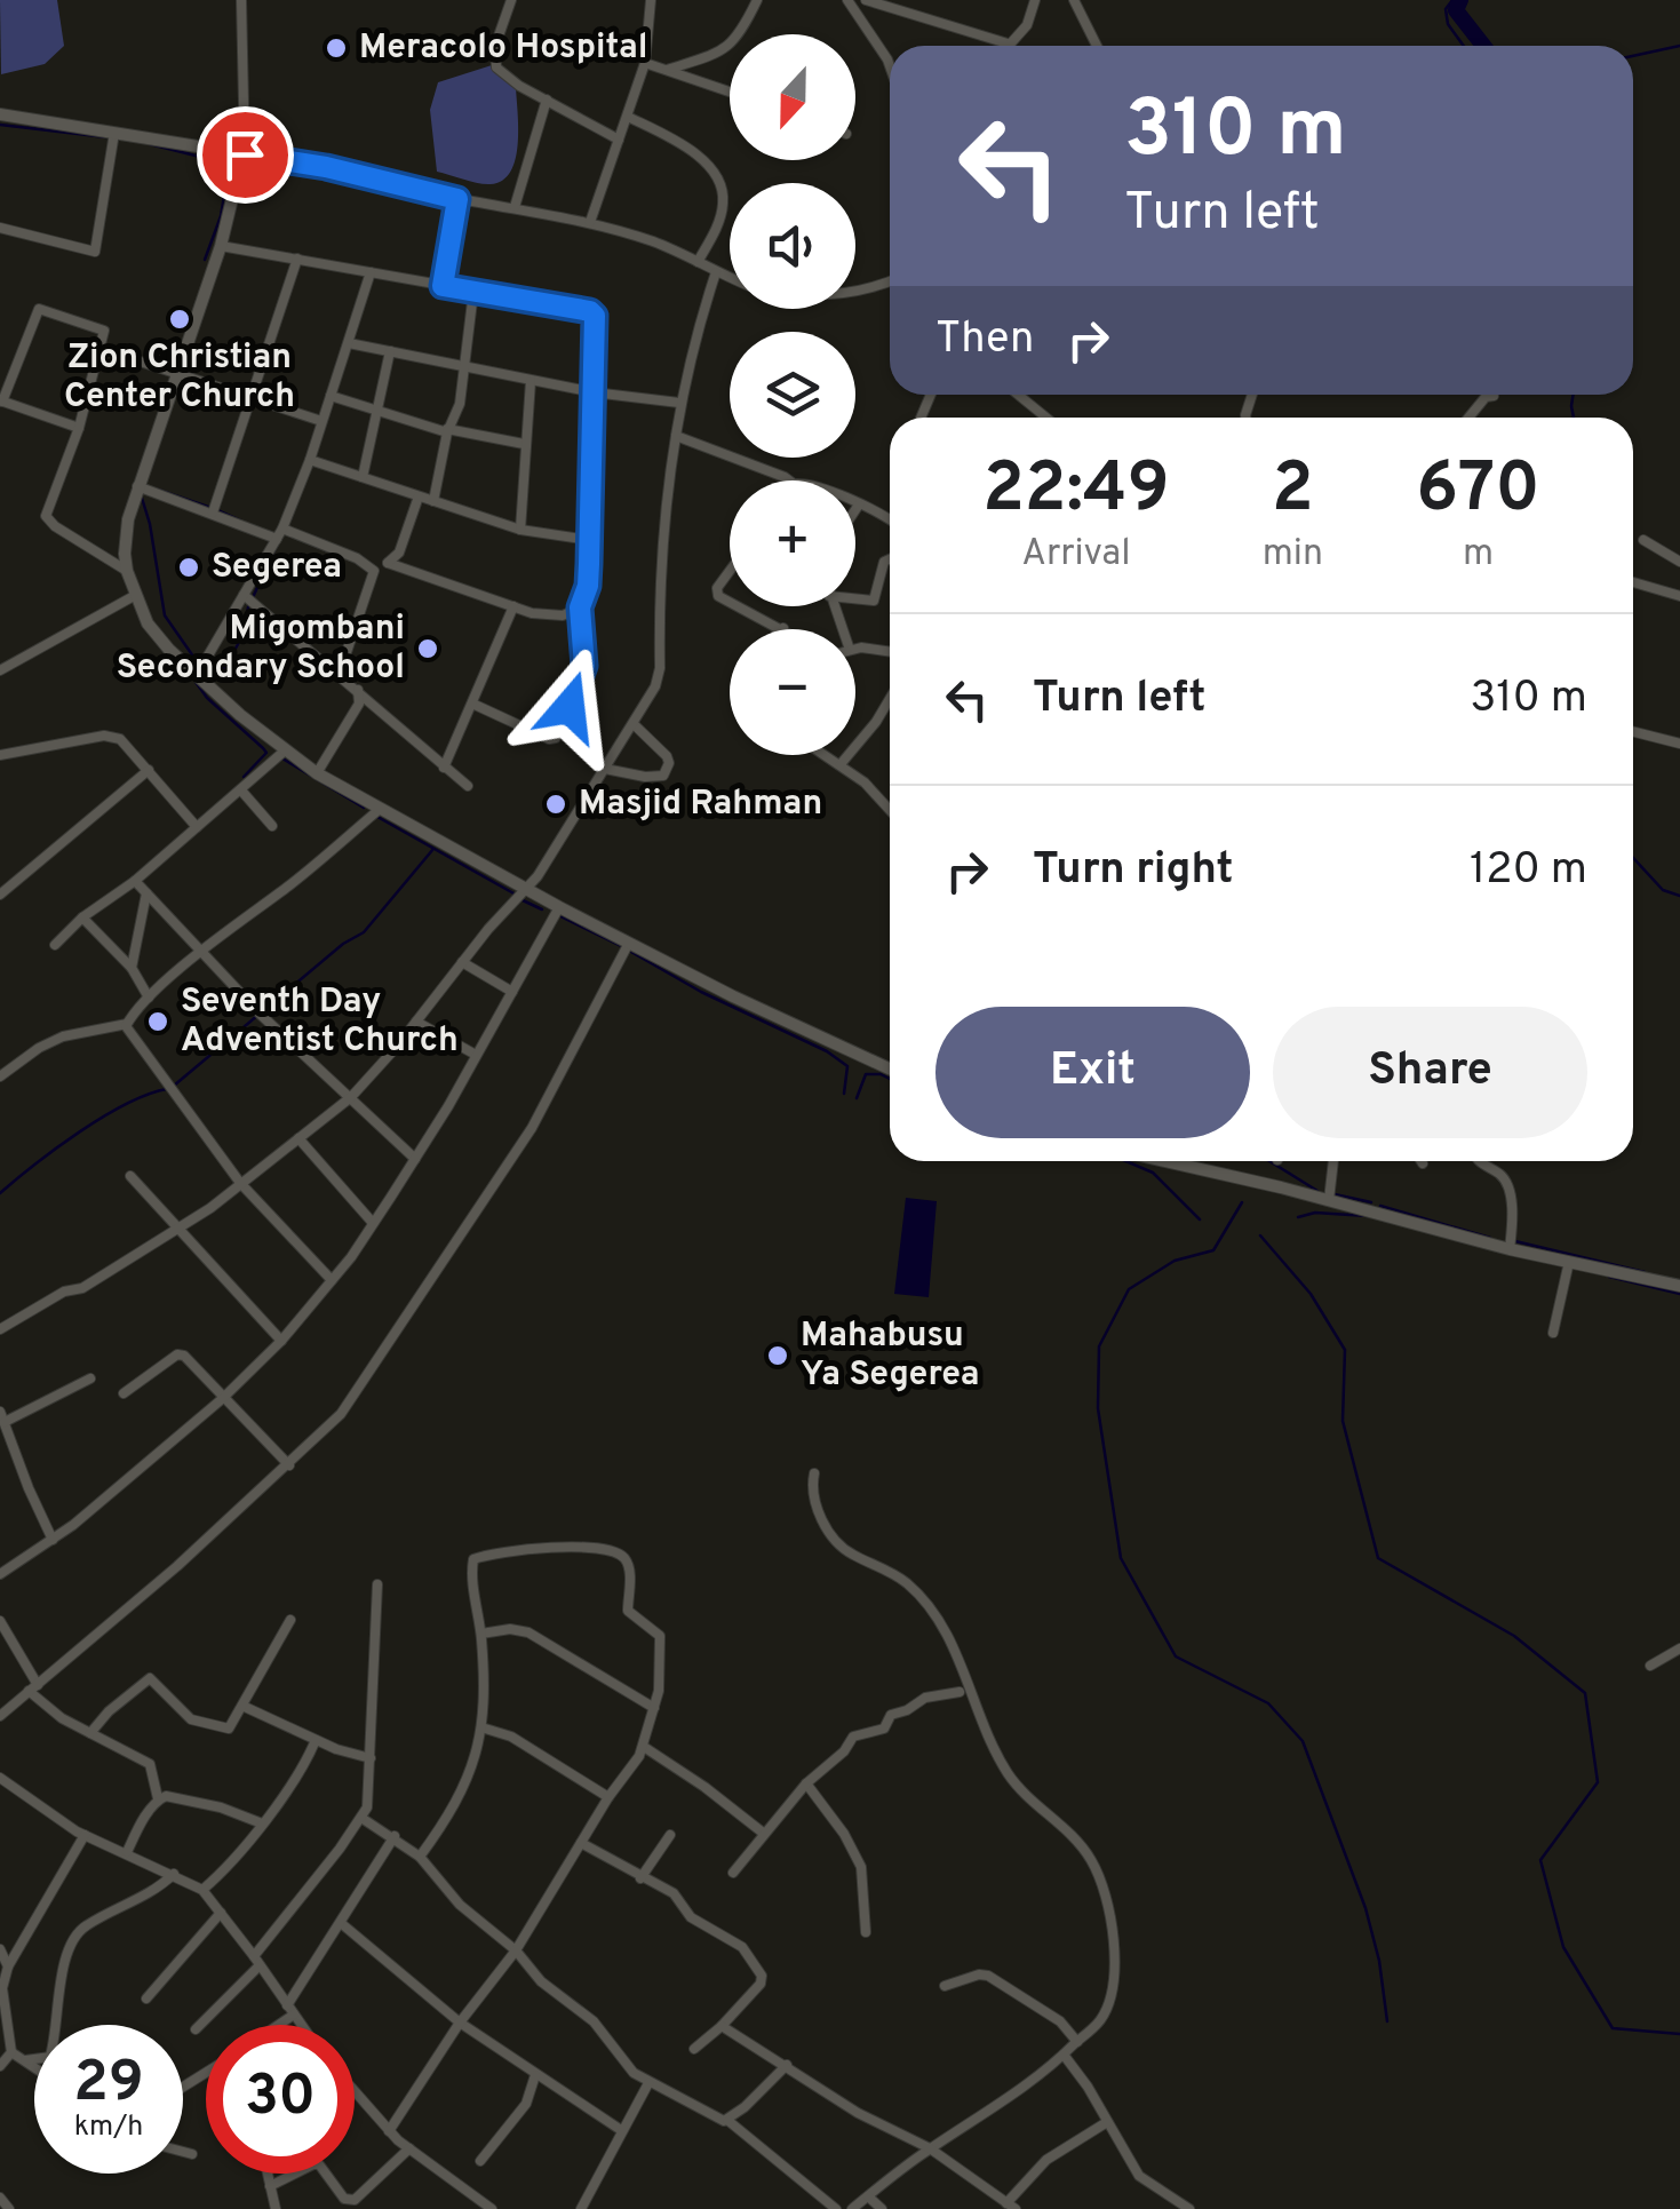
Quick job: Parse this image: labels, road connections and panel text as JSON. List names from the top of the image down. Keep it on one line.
{"places":["Meracolo Hospital","Zion Christian Center Church","Segerea","Migombani Secondary School","Masjid Rahman","Seventh Day Adventist Church","Mahabusu Ya Segerea"],"north":"bottom","page":{"map_buttons":["+","−"],"turn":["310 m","Turn left"],"then":"Then","eta":["22:49","Arrival","2","min","670","m"],"list":[{"name":"Turn left","value":"310 m"},{"name":"Turn right","value":"120 m"}],"buttons":["Exit","Share"],"speed":"29 km/h","limit":"30"}}
